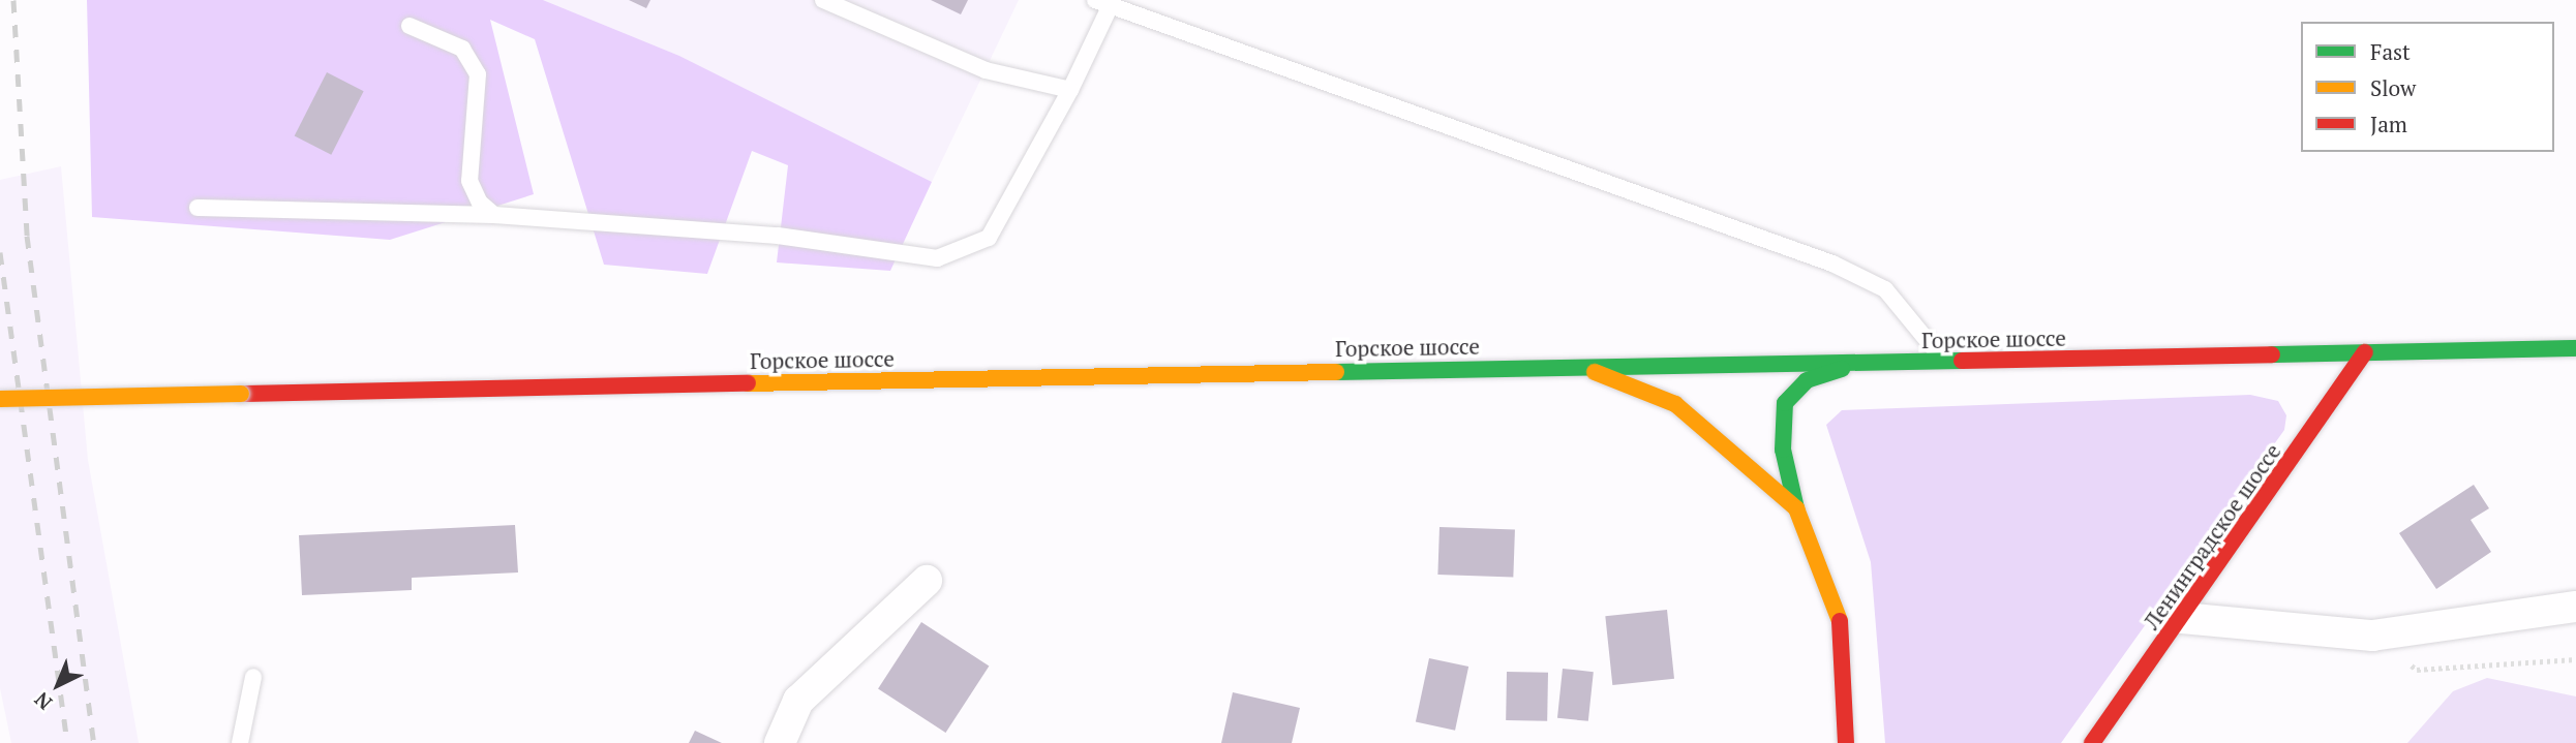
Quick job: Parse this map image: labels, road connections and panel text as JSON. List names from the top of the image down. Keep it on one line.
{"streets":{"main road":["Горское шоссе","Ленинградское шоссе"]},"crossings":[["Горское шоссе","Ленинградское шоссе"]],"legend":["Fast","Slow","Jam"],"north":"bottom left"}
